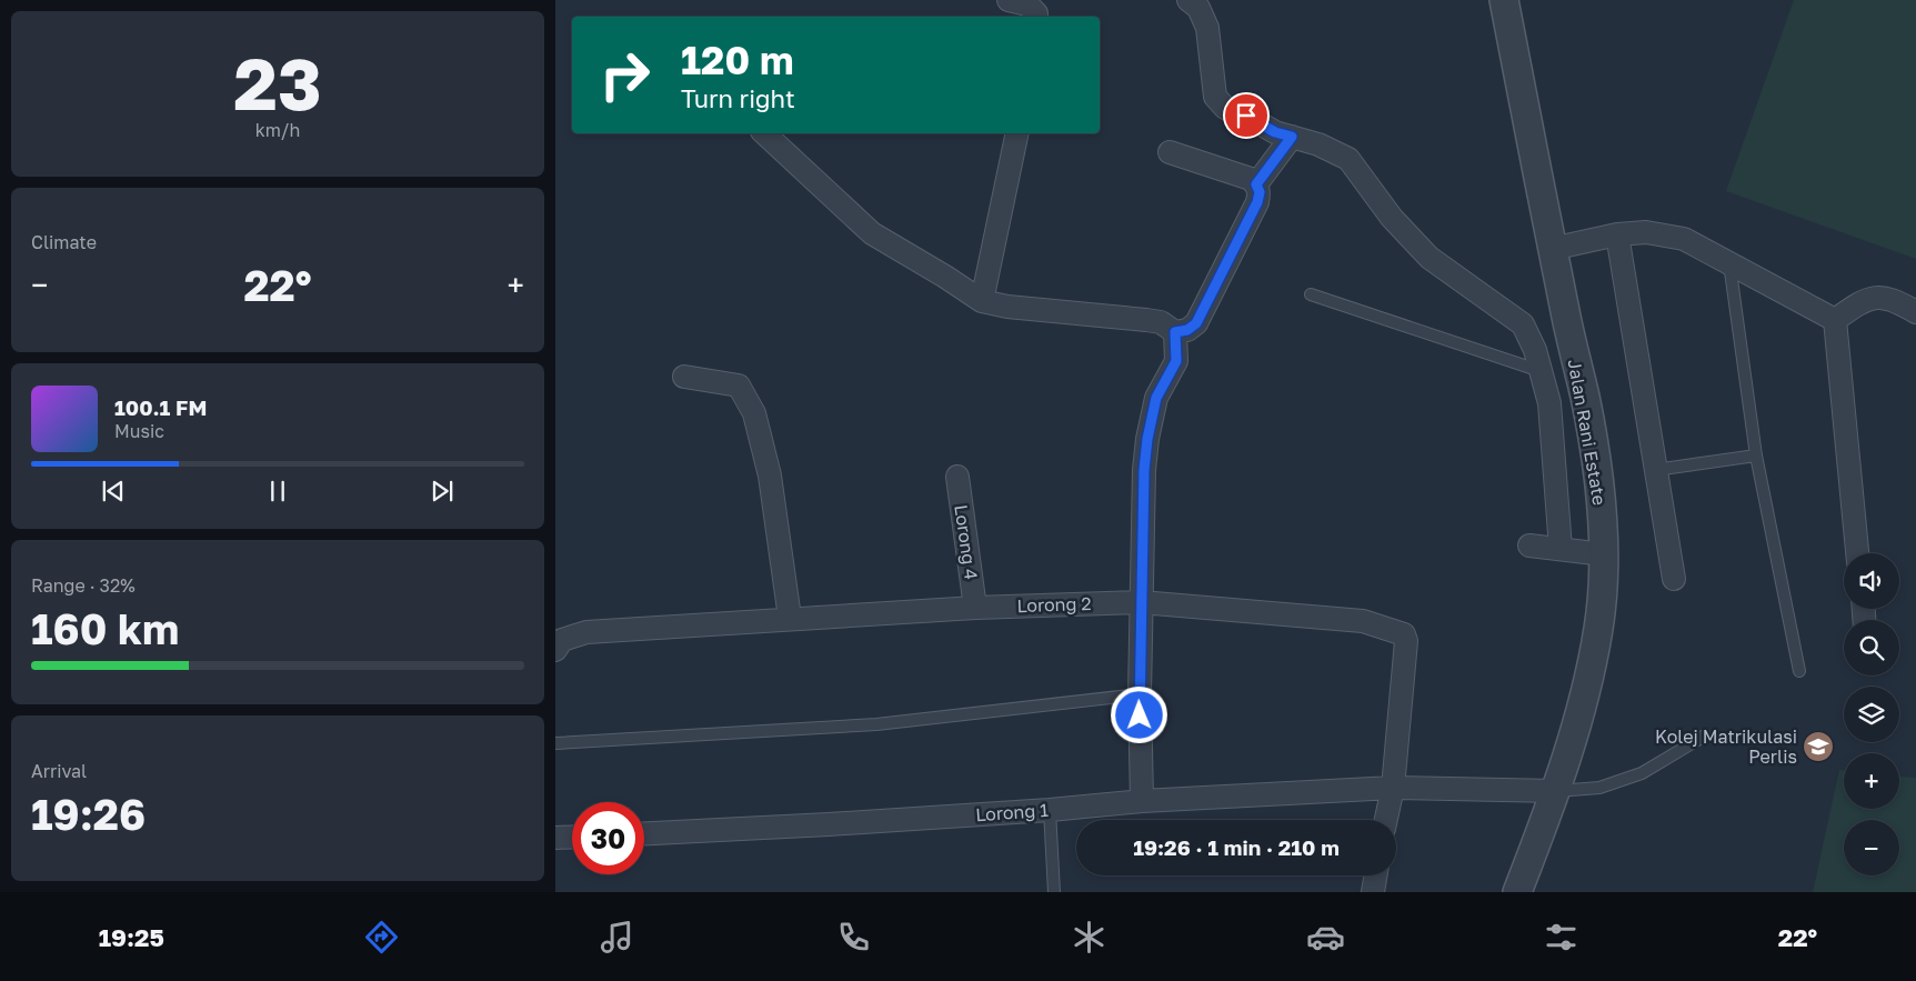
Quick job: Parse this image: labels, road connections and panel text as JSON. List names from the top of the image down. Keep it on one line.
{"streets":{"street":["Jalan Rani Estate","Lorong 4","Lorong 2","Lorong 1"]},"crossings":[["Jalan Rani Estate","Lorong 1"],["Lorong 4","Lorong 2"],["Lorong 2","Lorong 1"]],"places":{"school or university":["Kolej Matrikulasi Perlis"]},"page":{"tile":[["23","km/h"],"Climate",["Range · 32%","160 km"],["Arrival","19:26"]],"turn":["120 m","Turn right"],"heat":["−","22°","+"],"song":["100.1 FM","Music"],"map_buttons":["+","−"],"limit":"30","trip":"19:26 · 1 min · 210 m","tabs":["19:25","22°"]}}
